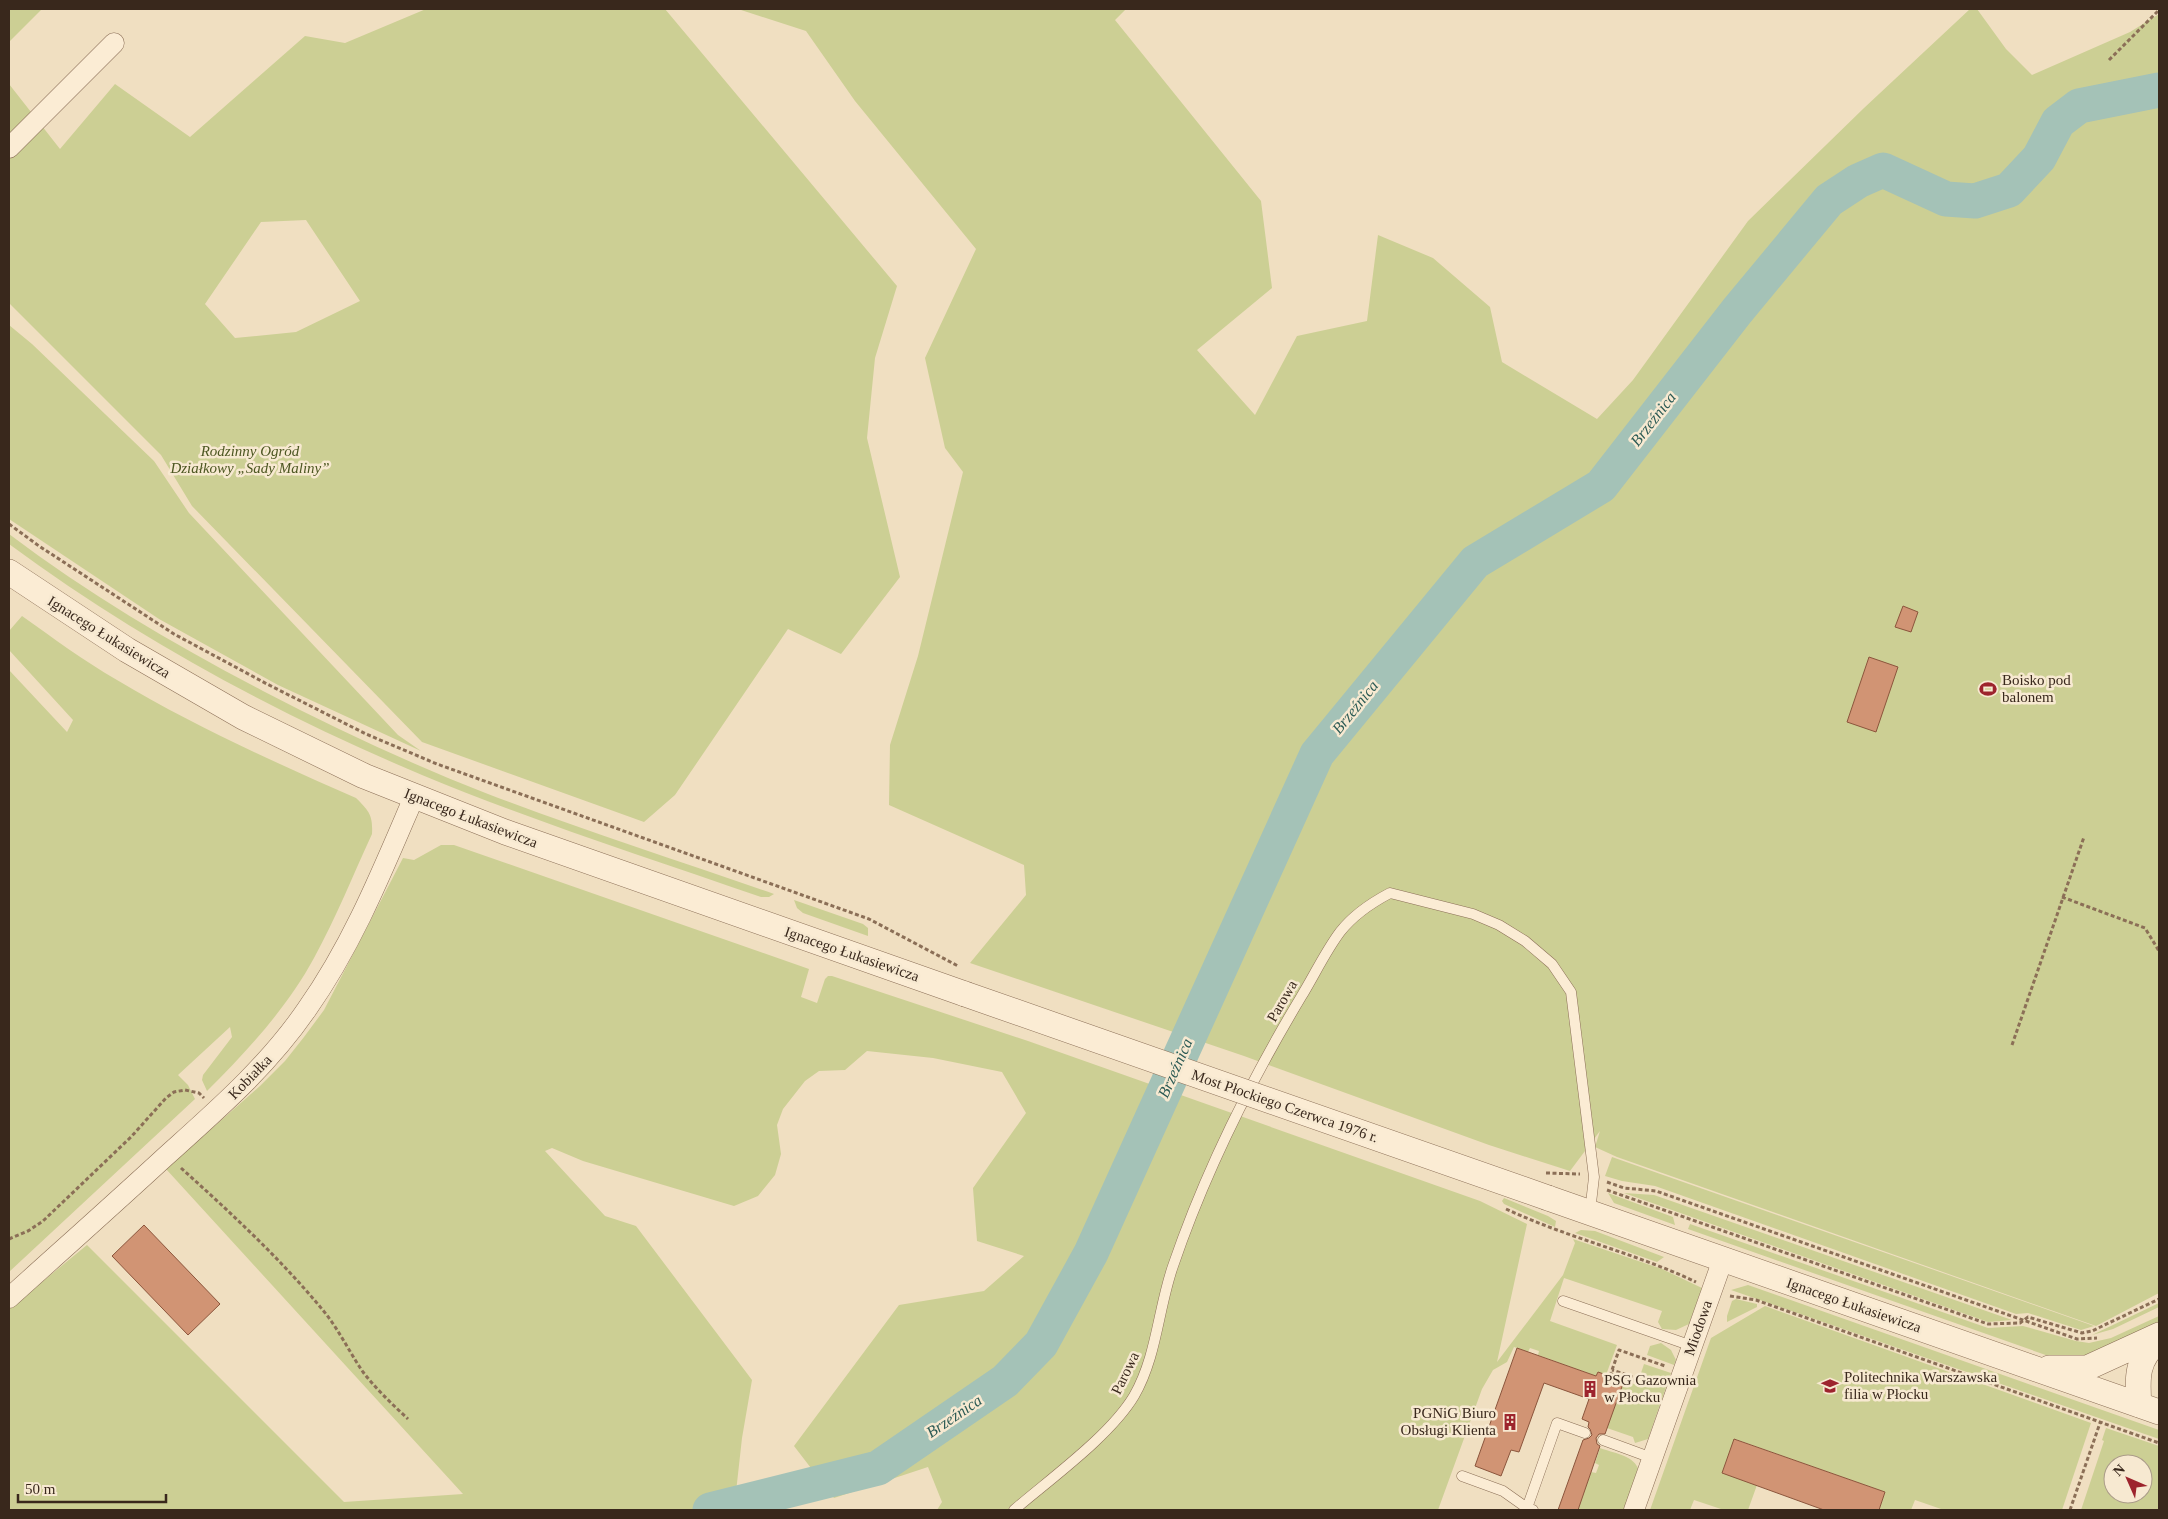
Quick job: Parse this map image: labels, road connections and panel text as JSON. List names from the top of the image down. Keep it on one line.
{"streets":{"street":["Ignacego Łukasiewicza","Kobiałka","Most Płockiego Czerwca 1976 r.","Miodowa"],"lane":["Parowa"]},"crossings":[["Ignacego Łukasiewicza","Parowa"],["Ignacego Łukasiewicza","Kobiałka"],["Ignacego Łukasiewicza","Most Płockiego Czerwca 1976 r."],["Ignacego Łukasiewicza","Miodowa"]],"water":["Brzeźnica"],"parks":["Rodzinny Ogród Działkowy „Sady Maliny”"],"places":{"sports":["Boisko pod balonem"],"school or university":["Politechnika Warszawska filia w Płocku"],"building":["PSG Gazownia w Płocku","PGNiG Biuro Obsługi Klienta"]},"scale_bar":"50 m","north":"top left"}
